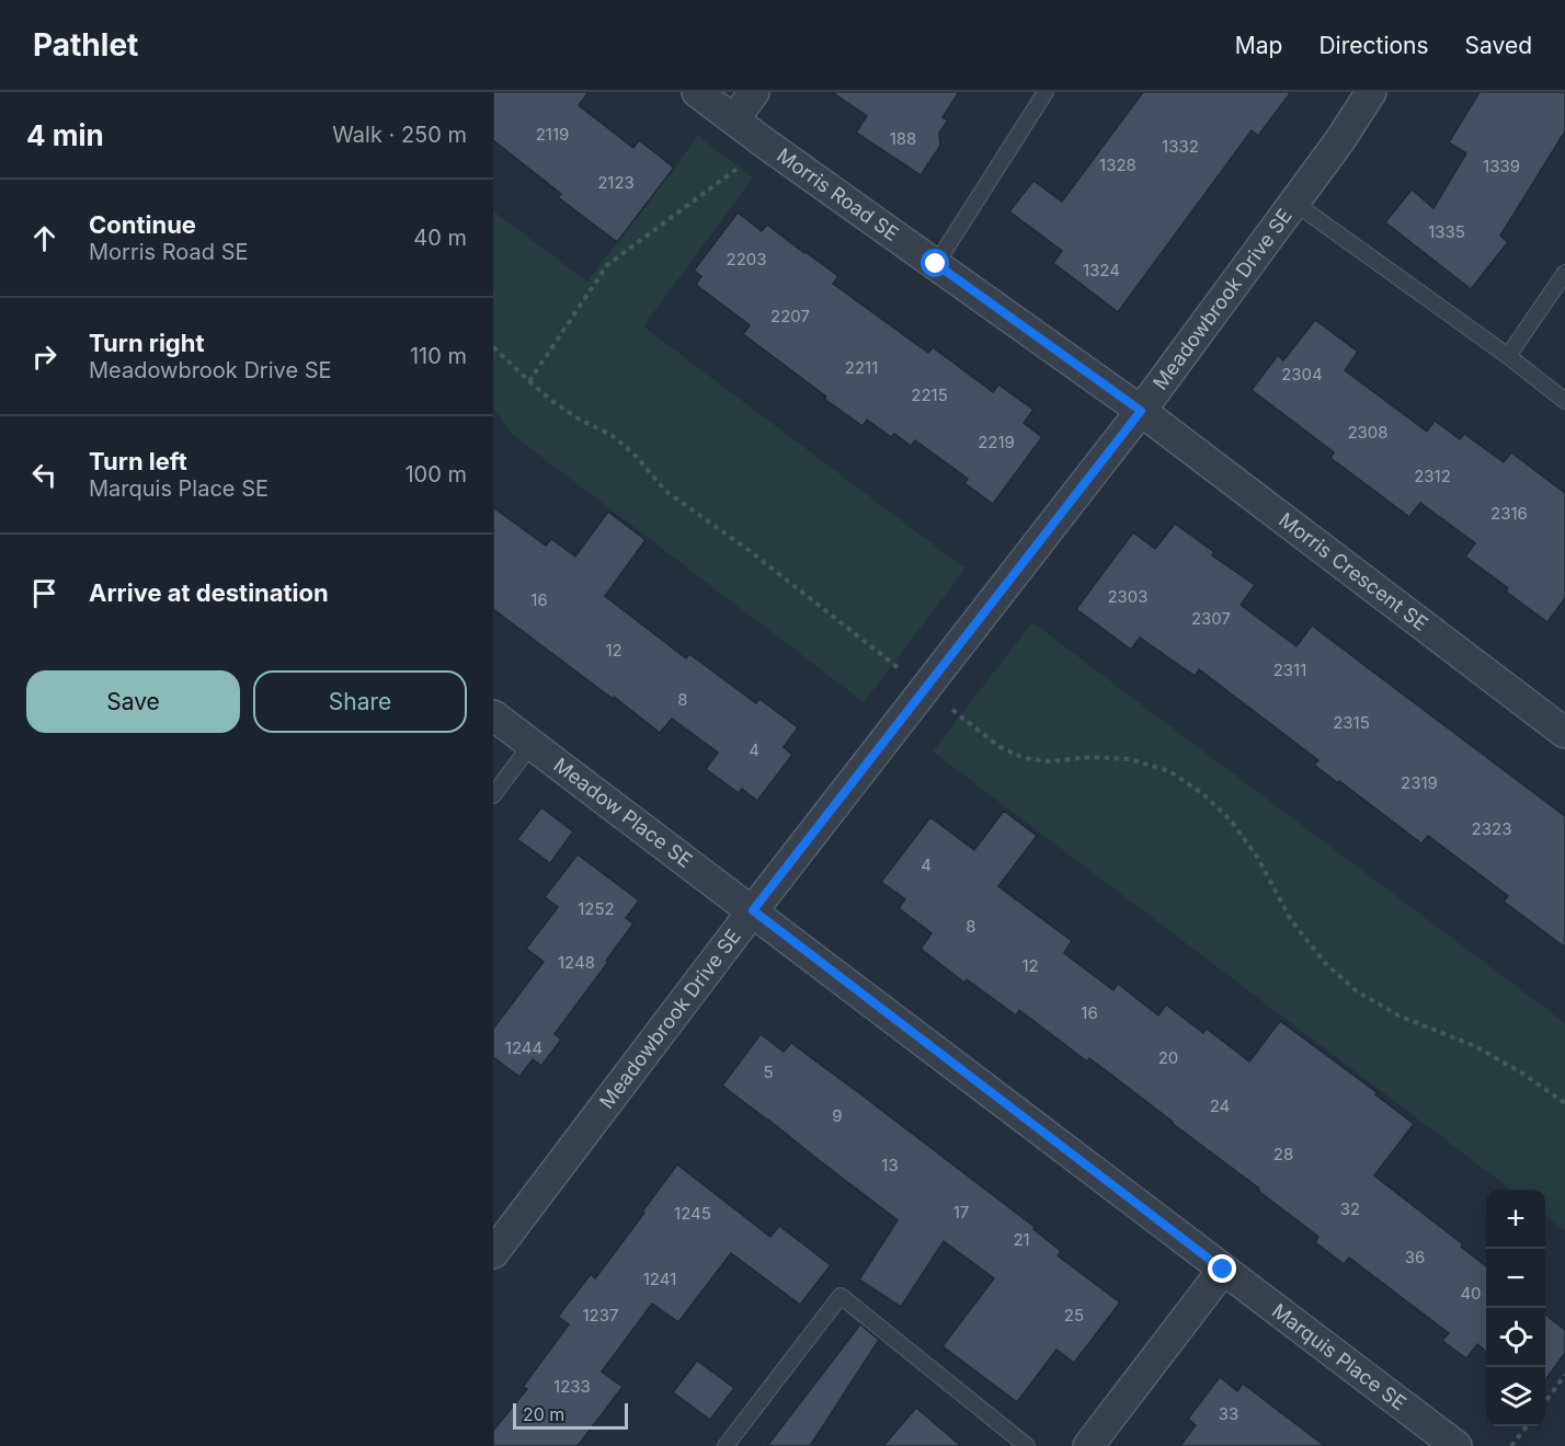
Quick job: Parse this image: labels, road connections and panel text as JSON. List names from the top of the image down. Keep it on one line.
{"streets":{"street":["Morris Road SE","Meadowbrook Drive SE","Morris Crescent SE","Meadow Place SE","Marquis Place SE"]},"crossings":[["Morris Road SE","Meadowbrook Drive SE"],["Morris Road SE","Morris Crescent SE"],["Meadowbrook Drive SE","Morris Crescent SE"],["Meadowbrook Drive SE","Meadow Place SE"],["Meadowbrook Drive SE","Marquis Place SE"],["Meadow Place SE","Marquis Place SE"]],"house_numbers":["2119","188","1332","1328","1339","2123","1335","2203","1324","2207","2211","2304","2215","2308","2219","2312","2316","2303","16","2307","12","2311","8","2315","4","2319","2323","4","1252","8","1248","12","16","1244","20","5","24","9","28","13","32","17","1245","21","36","1241","40","1237","25","1233","33"],"scale_bar":"20 m","page":{"header":"Pathlet","nav":["Map","Directions","Saved"],"heading":["4 min","Walk · 250 m"],"list":[["Continue","Morris Road SE","40 m"],["Turn right","Meadowbrook Drive SE","110 m"],["Turn left","Marquis Place SE","100 m"],"Arrive at destination"],"buttons":["Save","Share"],"map_buttons":["+","−"],"scale":"20 m"}}
